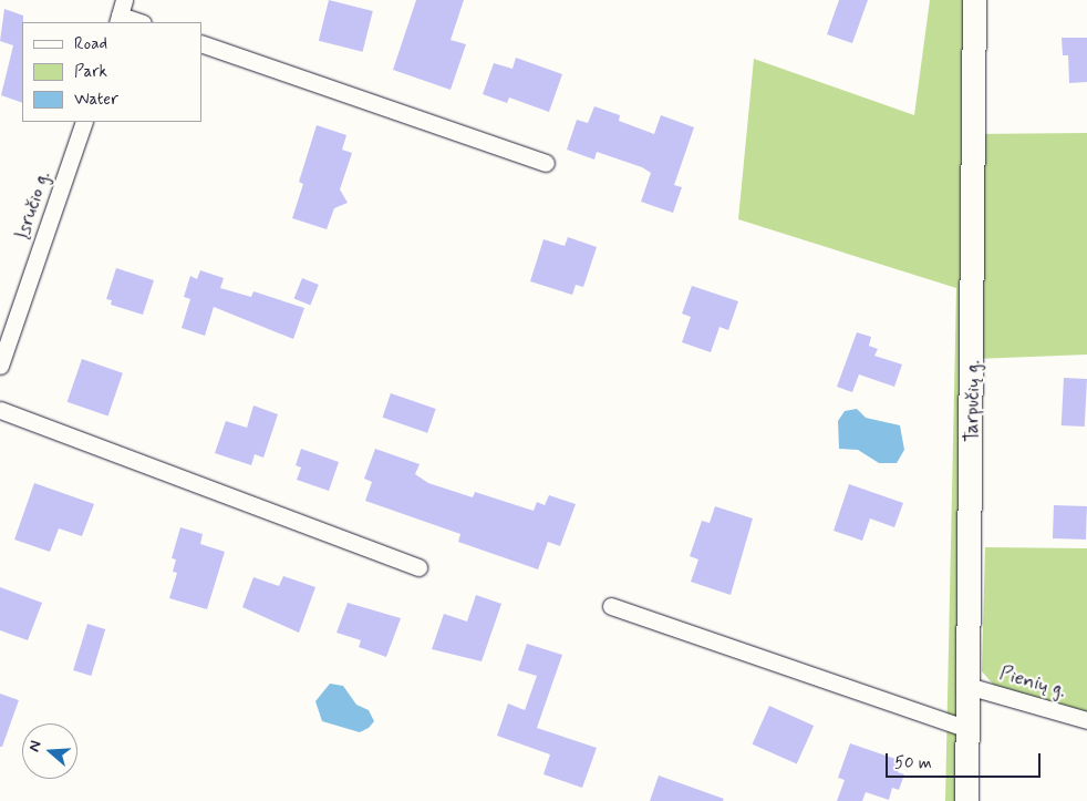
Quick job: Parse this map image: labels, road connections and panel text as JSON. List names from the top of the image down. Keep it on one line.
{"streets":{"main road":["Tarpučių g."],"street":["Įsručio g.","Pienių g."]},"crossings":[["Tarpučių g.","Pienių g."]],"legend":["Road","Park","Water"],"scale_bar":"50 m","north":"left"}
